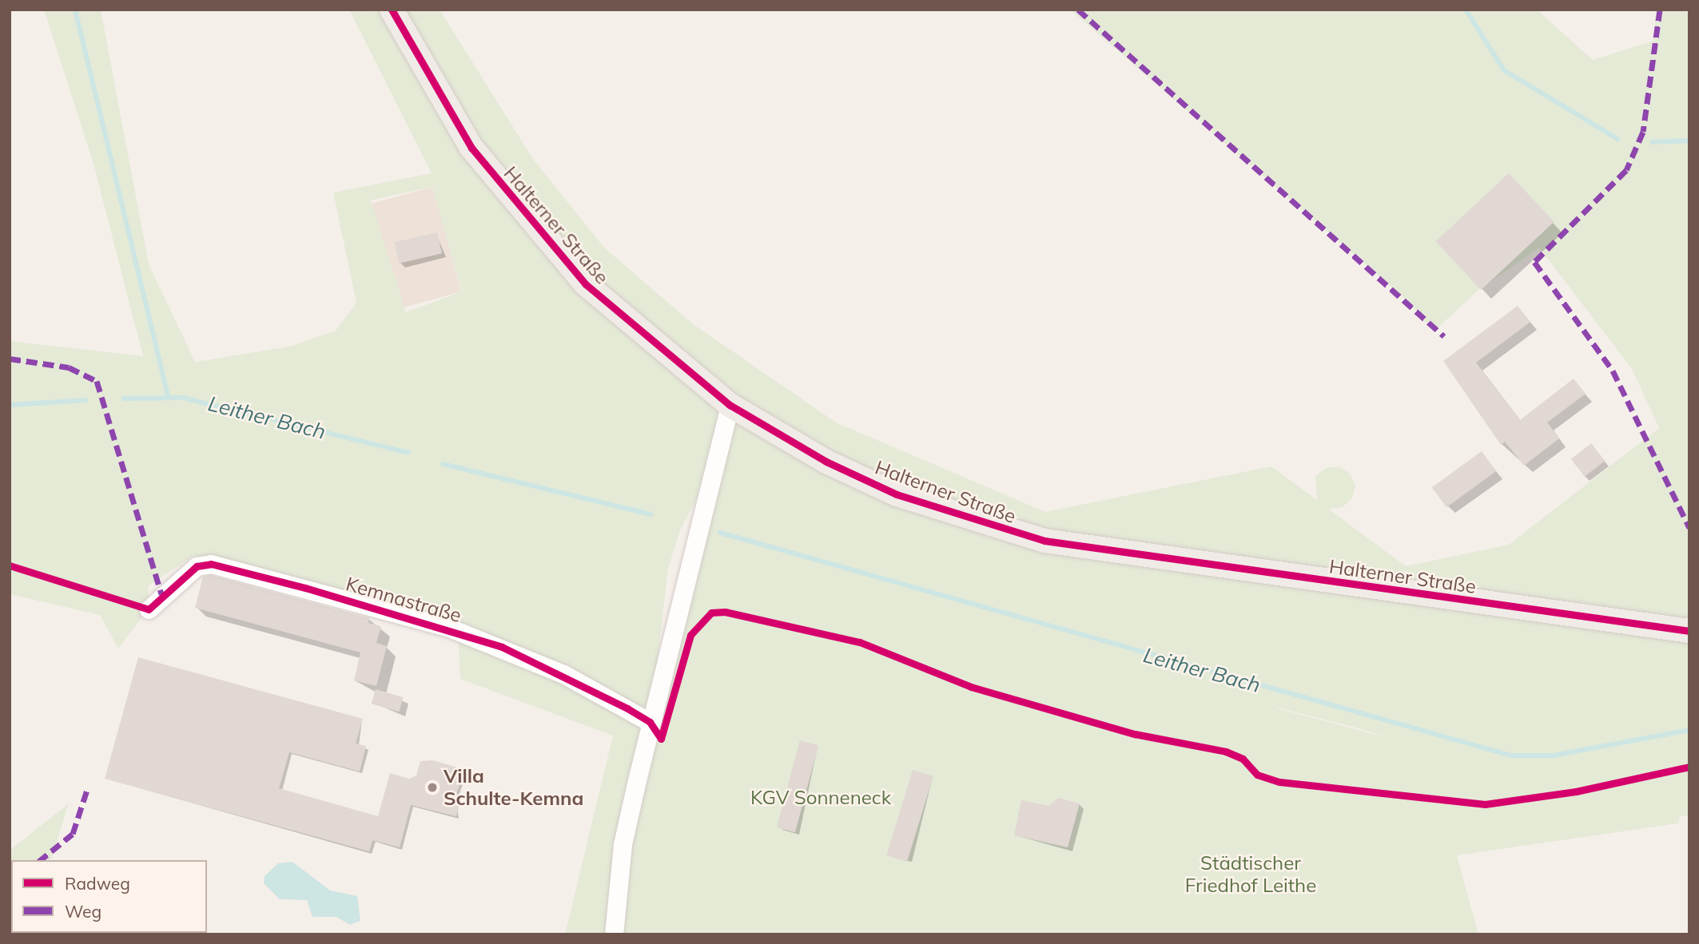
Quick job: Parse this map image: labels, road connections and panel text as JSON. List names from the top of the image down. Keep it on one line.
{"streets":{"main road":["Halterner Straße"],"street":["Kemnastraße"]},"water":["Leither Bach"],"parks":["KGV Sonneneck","Städtischer Friedhof Leithe"],"places":["Villa Schulte-Kemna"],"legend":["Radweg","Weg"]}
